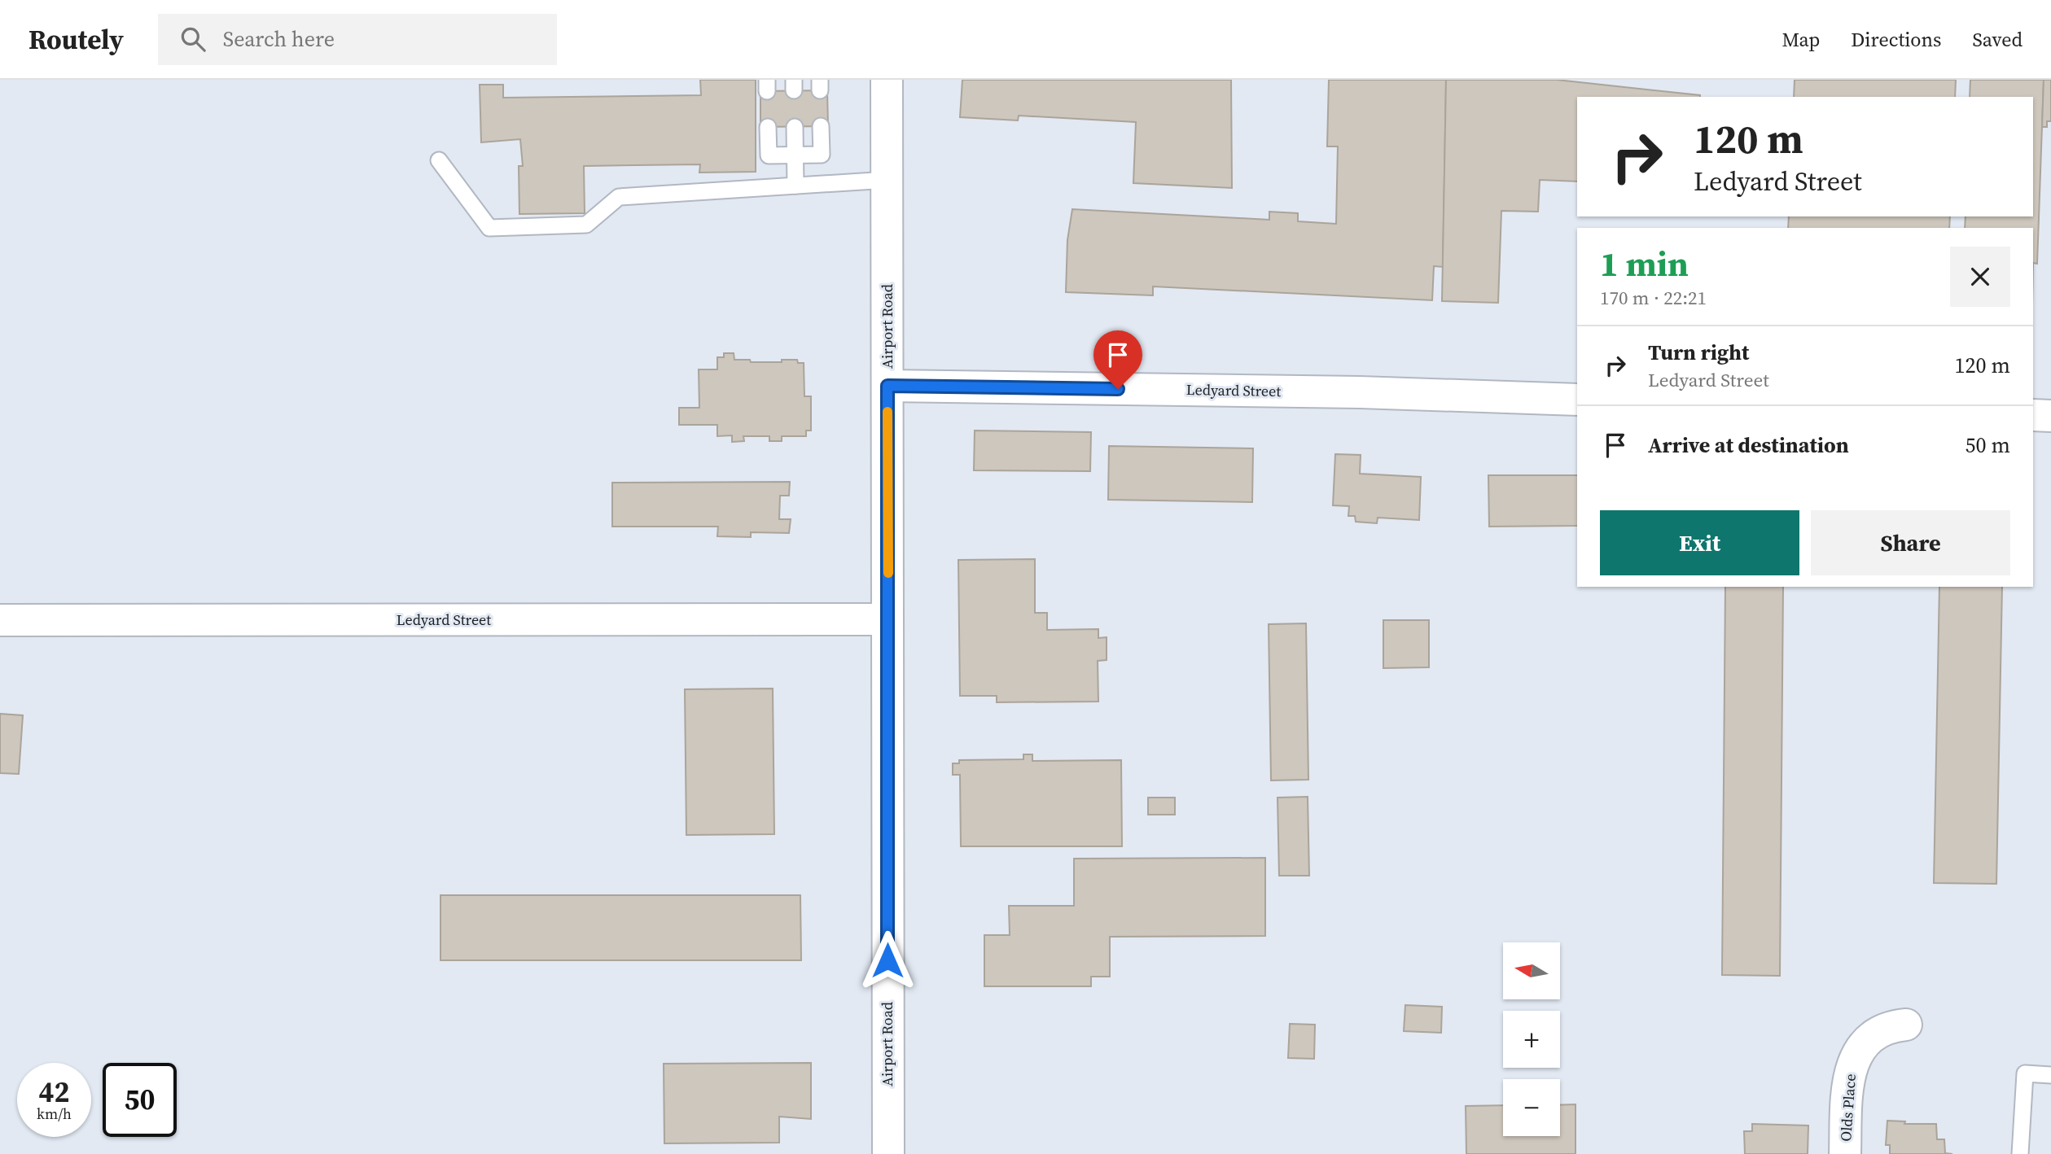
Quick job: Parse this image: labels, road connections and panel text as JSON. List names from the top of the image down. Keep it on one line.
{"streets":{"street":["Airport Road","Ledyard Street","Olds Place"]},"crossings":[["Airport Road","Ledyard Street"]],"north":"left","page":{"header":"Routely","search":"Search here","nav":["Map","Directions","Saved"],"turn":["120 m","Ledyard Street"],"heading":["1 min","170 m · 22:21"],"list":[{"name":"Turn right","note":"Ledyard Street","value":"120 m"},{"name":"Arrive at destination","value":"50 m"}],"buttons":["Exit","Share"],"map_buttons":["+","−"],"speed":"42 km/h","limit":"50"}}
